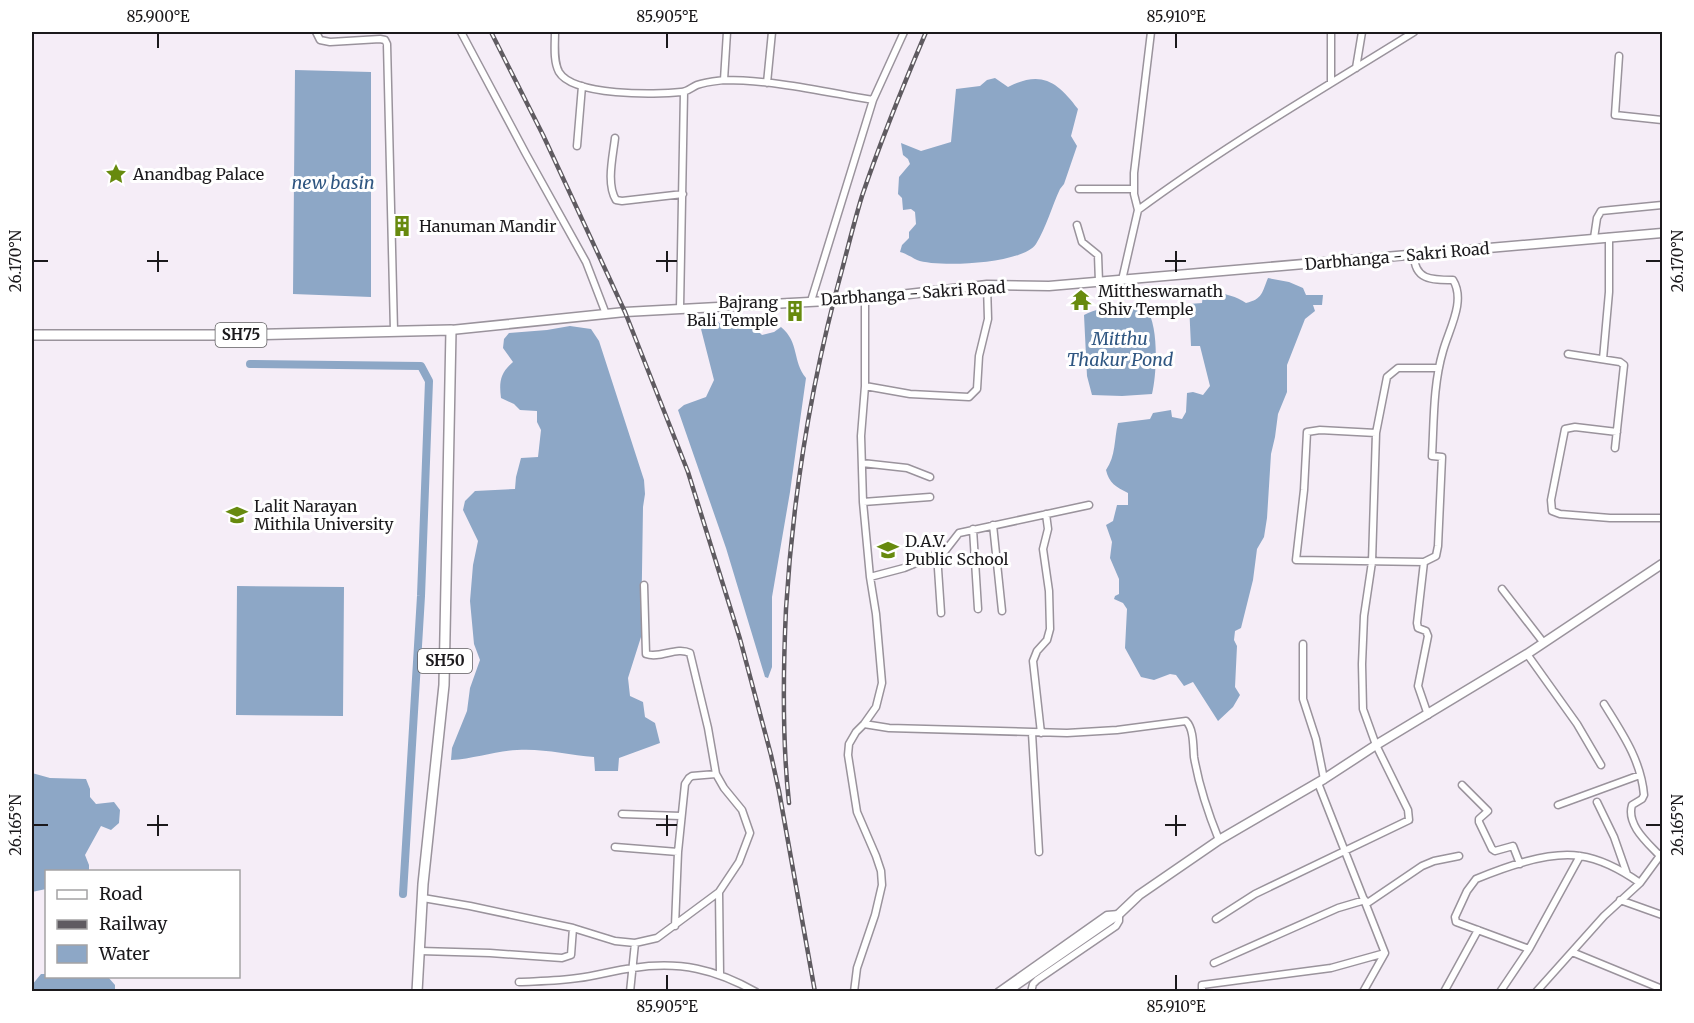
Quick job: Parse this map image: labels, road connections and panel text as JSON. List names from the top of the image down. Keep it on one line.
{"streets":{"main road":["Darbhanga - Sakri Road","SH75","SH50"]},"crossings":[["Darbhanga - Sakri Road","SH75"],["Darbhanga - Sakri Road","SH50"],["SH75","SH50"]],"water":["new basin","Mitthu Thakur Pond"],"places":{"place":["Anandbag Palace"],"building":["Hanuman Mandir","Bajrang Bali Temple"],"temple":["Mittheswarnath Shiv Temple"],"school or university":["Lalit Narayan Mithila University","D.A.V. Public School"]},"legend":["Road","Railway","Water"],"coordinates":["85.900°E","85.905°E","85.910°E","26.170°N","26.165°N"]}
